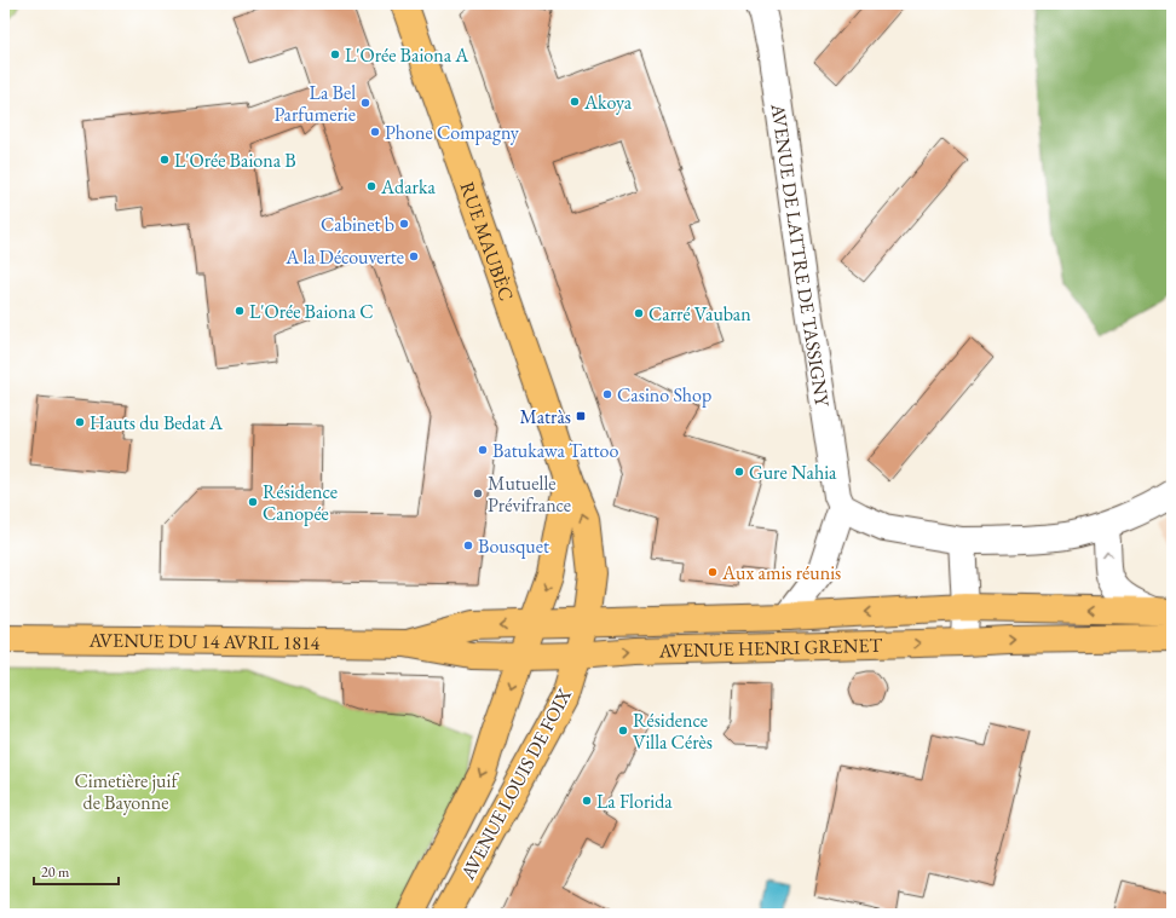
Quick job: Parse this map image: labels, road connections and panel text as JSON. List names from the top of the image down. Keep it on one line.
{"streets":{"main road":["RUE MAUBÈC","AVENUE DU 14 AVRIL 1814","AVENUE HENRI GRENET","AVENUE LOUIS DE FOIX"],"street":["AVENUE DE LATTRE DE TASSIGNY"]},"crossings":[["RUE MAUBÈC","AVENUE DU 14 AVRIL 1814"],["RUE MAUBÈC","AVENUE HENRI GRENET"],["RUE MAUBÈC","AVENUE LOUIS DE FOIX"],["AVENUE DU 14 AVRIL 1814","AVENUE HENRI GRENET"],["AVENUE DU 14 AVRIL 1814","AVENUE LOUIS DE FOIX"],["AVENUE HENRI GRENET","AVENUE LOUIS DE FOIX"]],"parks":["Cimetière juif de Bayonne"],"places":{"other":["L'Orée Baiona A","Akoya","La Bel Parfumerie","Phone Compagny","L'Orée Baiona B","Adarka","Cabinet b","A la Découverte","L'Orée Baiona C","Carré Vauban","Casino Shop","Hauts du Bedat A","Batukawa Tattoo","Gure Nahia","Mutuelle Prévifrance","Résidence Canopée","Bousquet","Aux amis réunis","Résidence Villa Cérès","La Florida"],"transit":["Matràs"]},"scale_bar":"20 m"}
